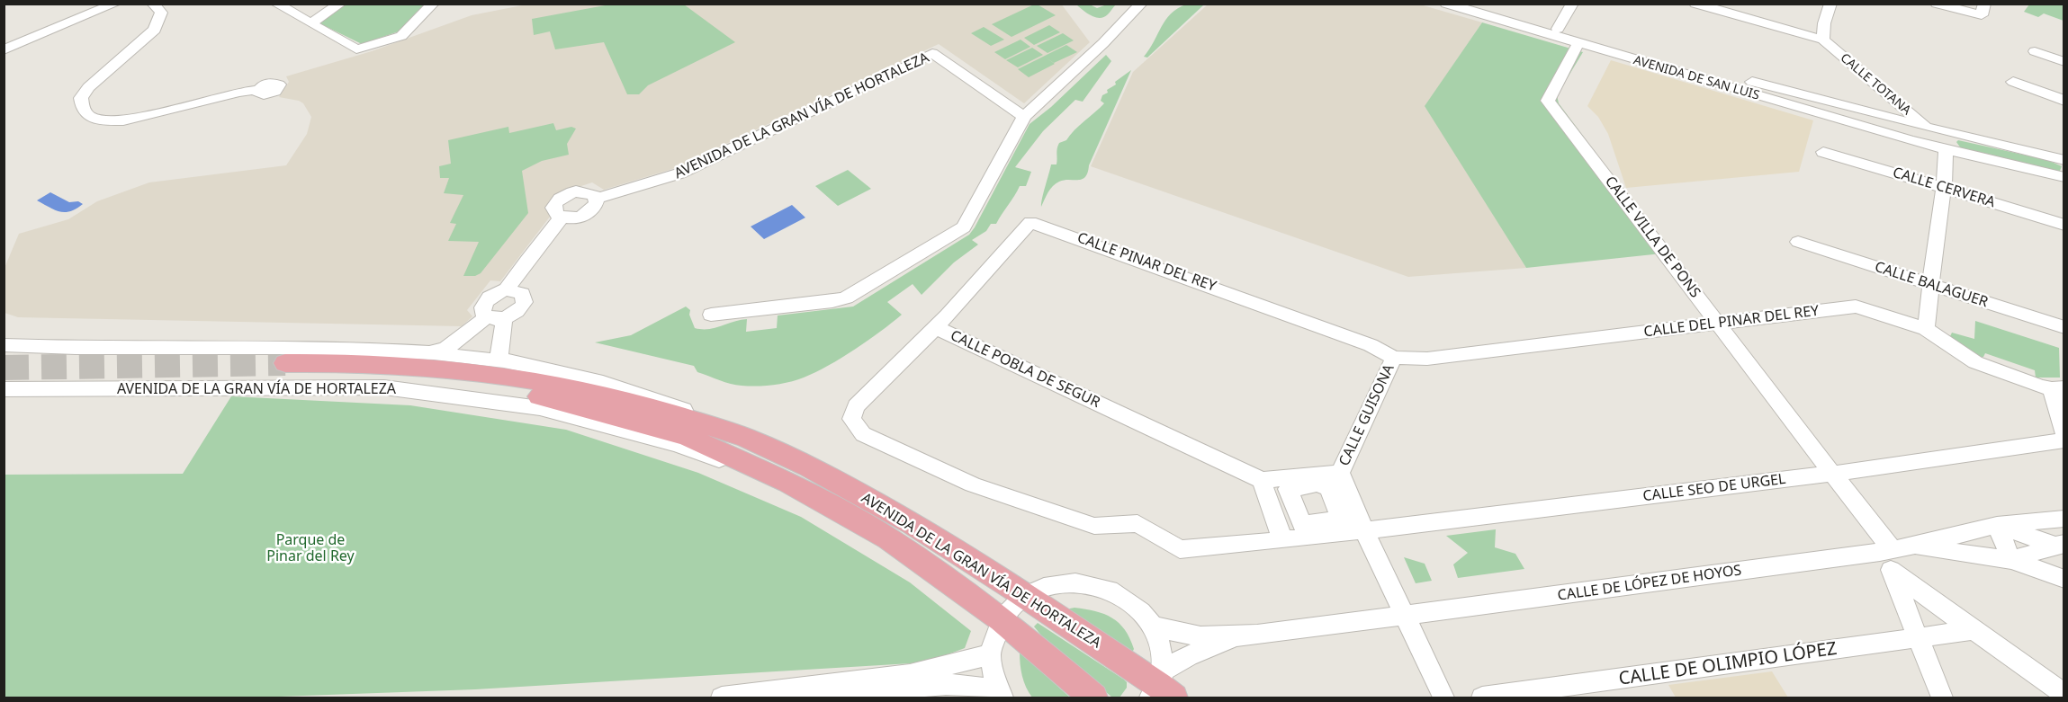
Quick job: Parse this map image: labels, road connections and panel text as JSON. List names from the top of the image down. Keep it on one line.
{"streets":{"main road":["AVENIDA DE LA GRAN VÍA DE HORTALEZA"],"street":["AVENIDA DE SAN LUIS","CALLE TOTANA","CALLE CERVERA","CALLE VILLA DE PONS","CALLE PINAR DEL REY","CALLE BALAGUER","CALLE DEL PINAR DEL REY","CALLE POBLA DE SEGUR","CALLE GUISONA","CALLE SEO DE URGEL","CALLE DE LÓPEZ DE HOYOS","CALLE DE OLIMPIO LÓPEZ"]},"crossings":[["AVENIDA DE SAN LUIS","CALLE TOTANA"],["AVENIDA DE LA GRAN VÍA DE HORTALEZA","CALLE DE LÓPEZ DE HOYOS"],["CALLE VILLA DE PONS","CALLE DEL PINAR DEL REY"],["CALLE VILLA DE PONS","CALLE SEO DE URGEL"],["CALLE VILLA DE PONS","CALLE DE LÓPEZ DE HOYOS"],["CALLE VILLA DE PONS","CALLE DE OLIMPIO LÓPEZ"],["CALLE PINAR DEL REY","CALLE DEL PINAR DEL REY"],["CALLE PINAR DEL REY","CALLE POBLA DE SEGUR"],["CALLE PINAR DEL REY","CALLE GUISONA"],["CALLE DEL PINAR DEL REY","CALLE GUISONA"],["CALLE POBLA DE SEGUR","CALLE SEO DE URGEL"]],"parks":["Parque de Pinar del Rey"]}
